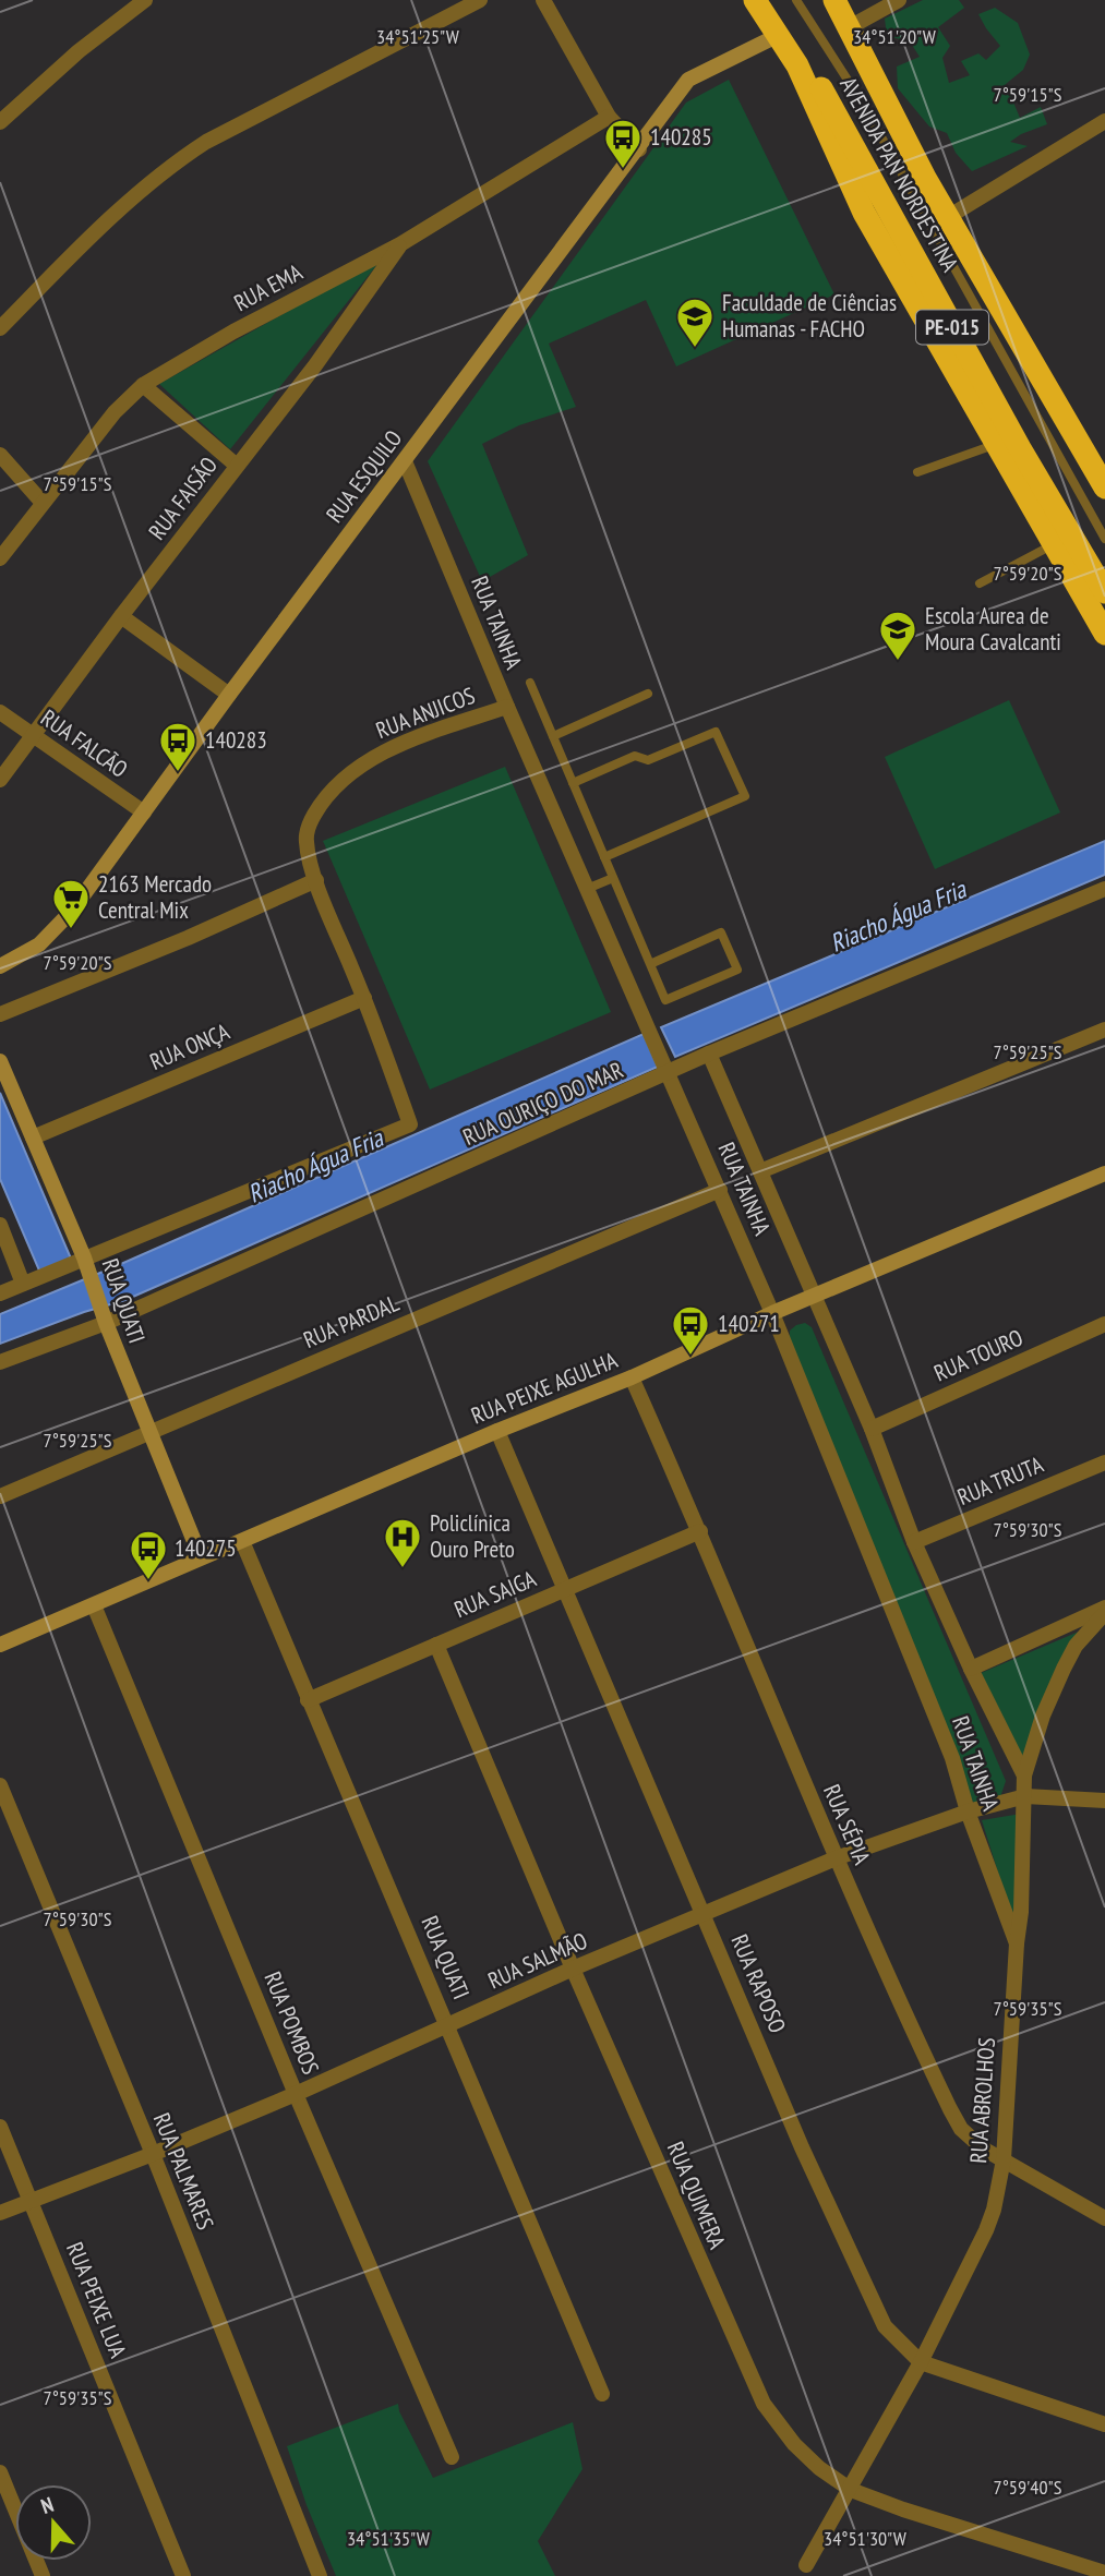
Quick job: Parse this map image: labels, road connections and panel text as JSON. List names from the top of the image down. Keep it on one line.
{"streets":{"highway":["AVENIDA PAN NORDESTINA","PE-015"],"street":["RUA EMA","RUA ESQUILO","RUA FAISÃO","RUA TAINHA","RUA ANJICOS","RUA FALCÃO","RUA ONÇA","RUA OURIÇO DO MAR","RUA QUATI","RUA PARDAL","RUA TOURO","RUA PEIXE AGULHA","RUA TRUTA","RUA SAIGA","RUA SÉPIA","RUA SALMÃO","RUA RAPOSO","RUA POMBOS","RUA ABROLHOS","RUA PALMARES","RUA QUIMERA","RUA PEIXE LUA"]},"crossings":[["AVENIDA PAN NORDESTINA","RUA ESQUILO"],["RUA EMA","RUA FAISÃO"],["RUA ESQUILO","RUA TAINHA"],["RUA ESQUILO","RUA FALCÃO"],["RUA FAISÃO","RUA FALCÃO"],["RUA TAINHA","RUA ANJICOS"],["RUA TAINHA","RUA OURIÇO DO MAR"],["RUA TAINHA","RUA PARDAL"],["RUA TAINHA","RUA TOURO"],["RUA TAINHA","RUA PEIXE AGULHA"],["RUA TAINHA","RUA TRUTA"],["RUA TAINHA","RUA SALMÃO"],["RUA TAINHA","RUA ABROLHOS"],["RUA ANJICOS","RUA ONÇA"],["RUA ANJICOS","RUA QUATI"],["RUA ONÇA","RUA QUATI"],["RUA OURIÇO DO MAR","RUA QUATI"],["RUA QUATI","RUA PARDAL"],["RUA QUATI","RUA PEIXE AGULHA"],["RUA QUATI","RUA SAIGA"],["RUA QUATI","RUA SALMÃO"],["RUA PEIXE AGULHA","RUA SÉPIA"],["RUA PEIXE AGULHA","RUA RAPOSO"],["RUA PEIXE AGULHA","RUA POMBOS"],["RUA SAIGA","RUA SÉPIA"],["RUA SAIGA","RUA RAPOSO"],["RUA SAIGA","RUA QUIMERA"],["RUA SÉPIA","RUA SALMÃO"],["RUA SÉPIA","RUA ABROLHOS"],["RUA SALMÃO","RUA RAPOSO"],["RUA SALMÃO","RUA POMBOS"],["RUA SALMÃO","RUA ABROLHOS"],["RUA SALMÃO","RUA PALMARES"],["RUA SALMÃO","RUA QUIMERA"],["RUA SALMÃO","RUA PEIXE LUA"],["RUA RAPOSO","RUA ABROLHOS"],["RUA ABROLHOS","RUA QUIMERA"]],"water":["Riacho Água Fria"],"places":{"bus stop":["140285","140283","140271","140275"],"school or university":["Faculdade de Ciências Humanas - FACHO","Escola Aurea de Moura Cavalcanti"],"supermarket":["2163 Mercado Central Mix"],"hospital":["Policlínica Ouro Preto"]},"north":"top","coordinates":["34°51'25\"W","34°51'20\"W","7°59'15\"S","7°59'20\"S","7°59'25\"S","7°59'30\"S","7°59'35\"S","7°59'40\"S","34°51'35\"W","34°51'30\"W"]}
